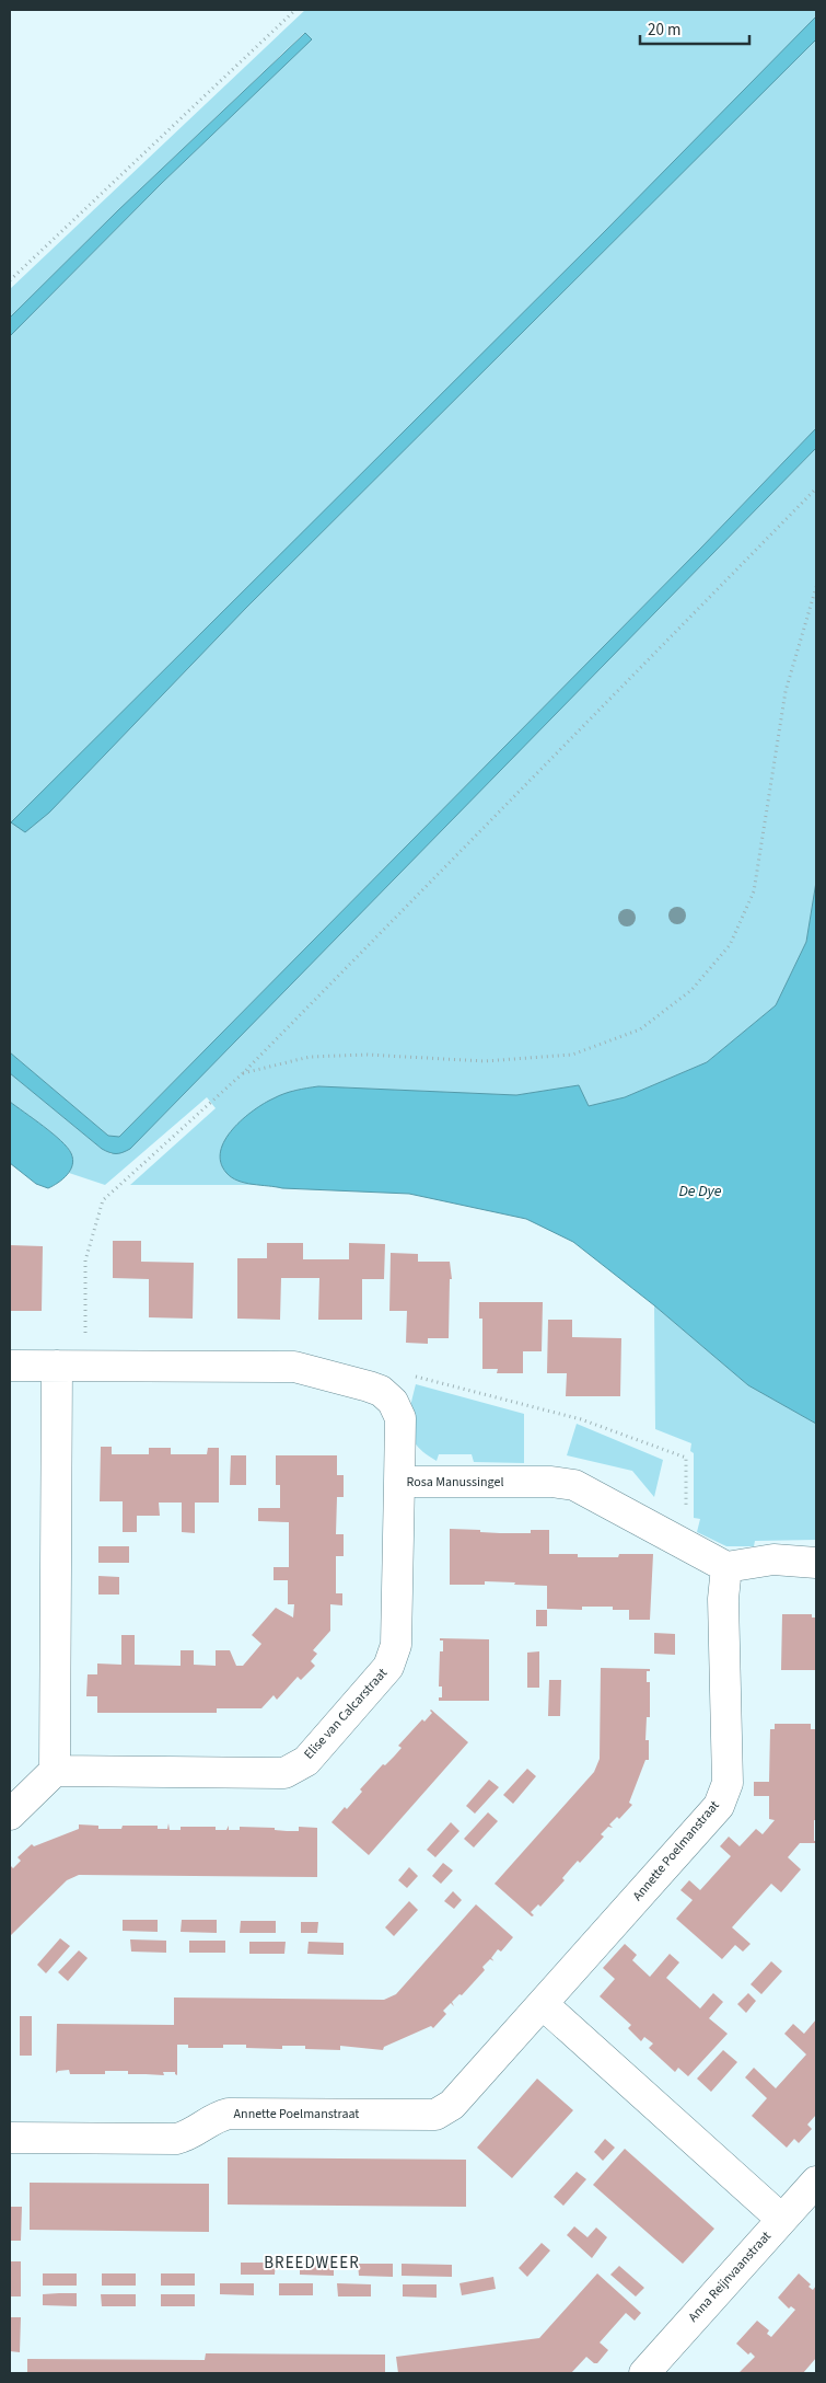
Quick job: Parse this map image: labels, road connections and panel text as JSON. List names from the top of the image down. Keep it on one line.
{"streets":{"street":["Rosa Manussingel","Elise van Calcarstraat","Annette Poelmanstraat","Anna Reijnvaanstraat"]},"crossings":[["Rosa Manussingel","Elise van Calcarstraat"],["Rosa Manussingel","Annette Poelmanstraat"]],"districts":["BREEDWEER"],"water":["De Dye"],"scale_bar":"20 m"}
